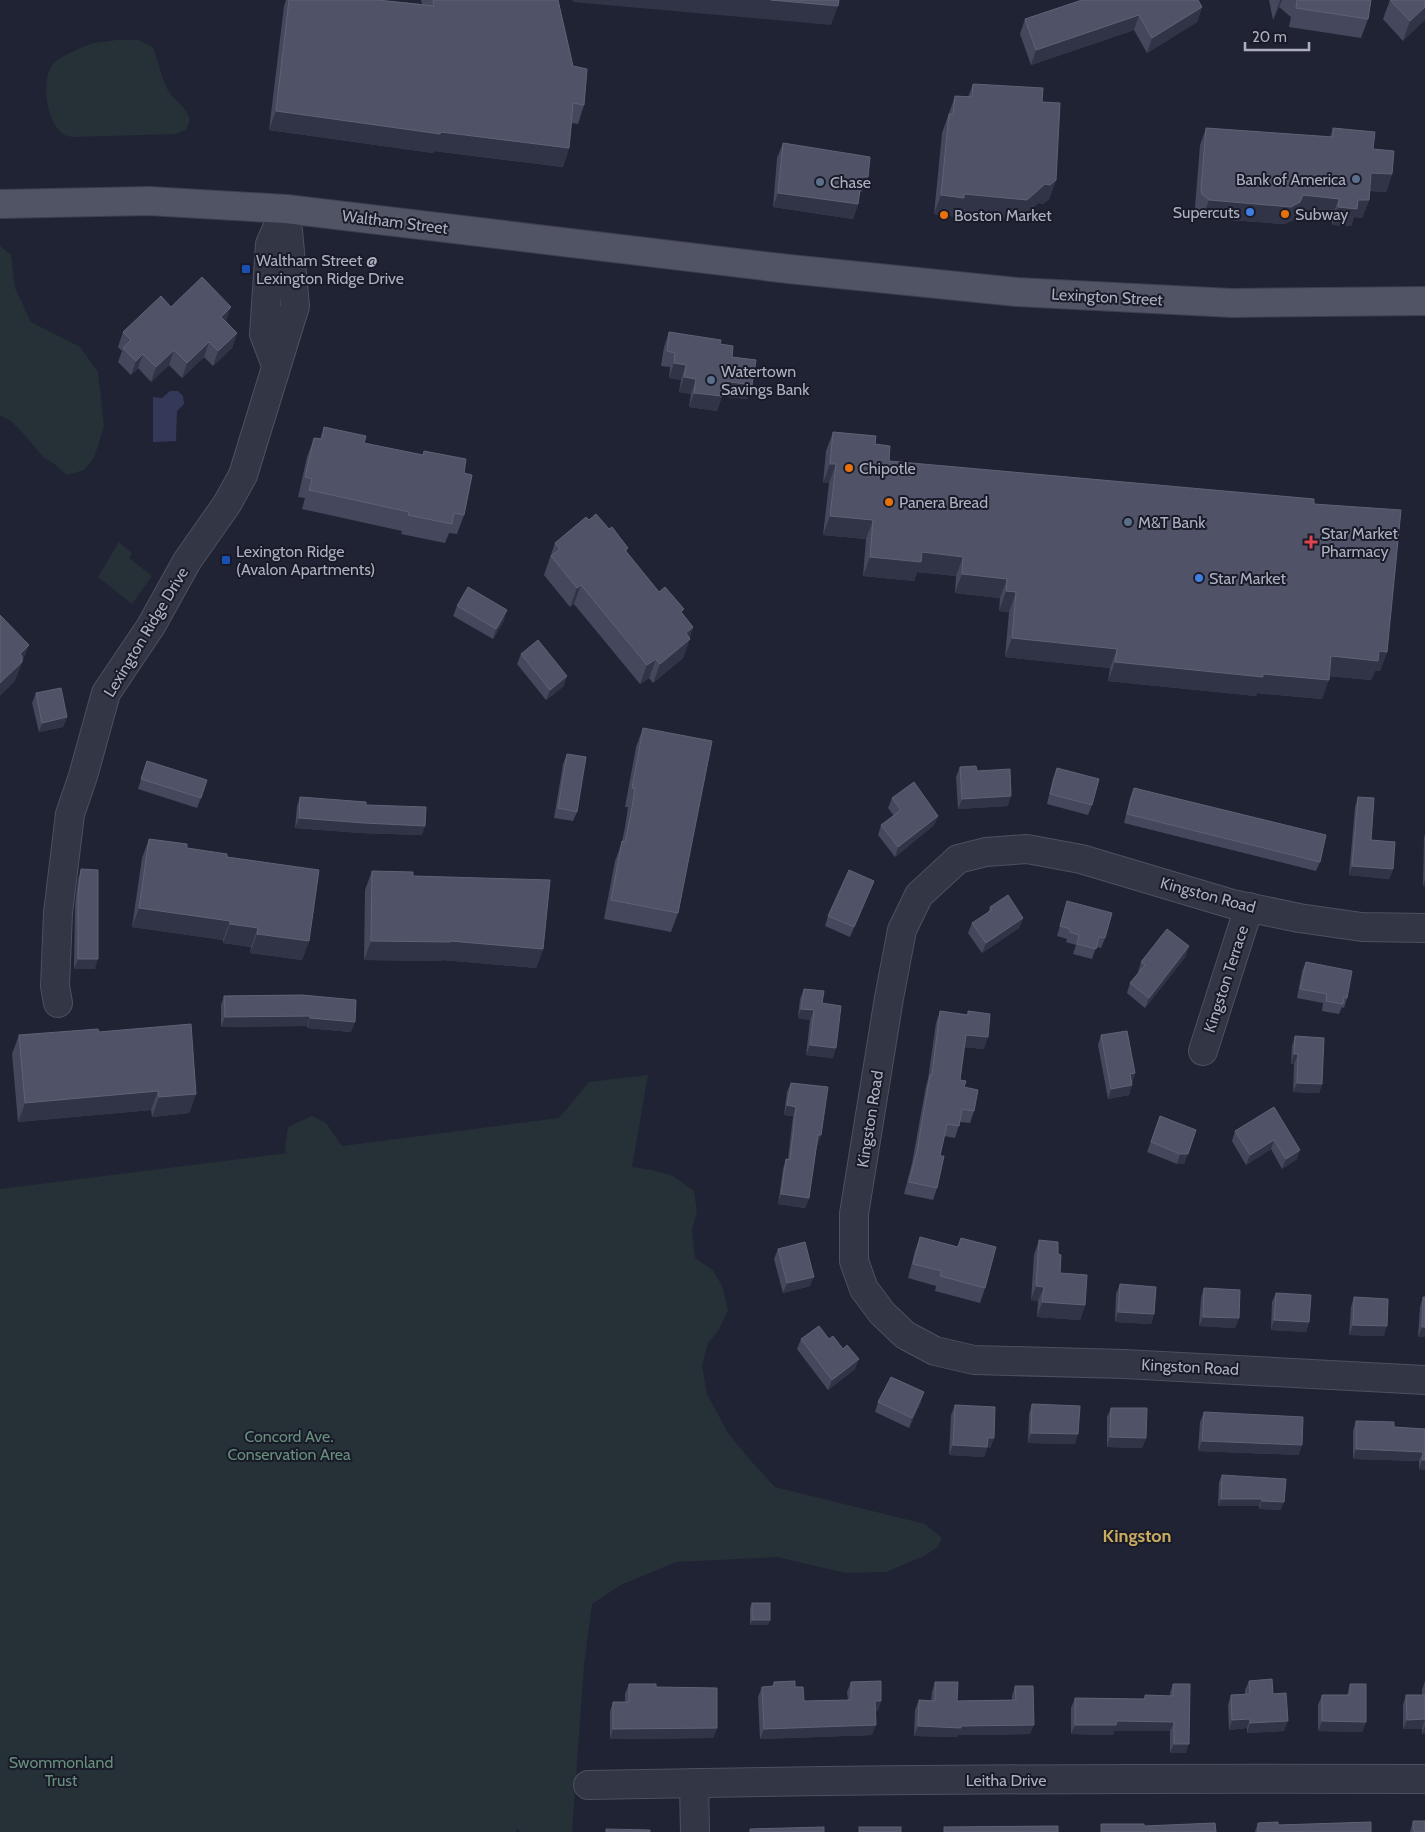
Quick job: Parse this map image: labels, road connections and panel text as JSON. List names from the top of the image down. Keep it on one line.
{"streets":{"main road":["Waltham Street","Lexington Street"],"street":["Lexington Ridge Drive","Kingston Road","Kingston Terrace","Leitha Drive"]},"crossings":[["Waltham Street","Lexington Street"],["Waltham Street","Lexington Ridge Drive"],["Kingston Road","Kingston Terrace"]],"districts":["Kingston"],"parks":["Concord Ave. Conservation Area","Swommonland Trust"],"places":{"other":["Bank of America","Chase","Supercuts","Subway","Boston Market","Watertown Savings Bank","Chipotle","Panera Bread","M&T Bank","Star Market"],"transit":["Waltham Street @ Lexington Ridge Drive","Lexington Ridge (Avalon Apartments)"],"health":["Star Market Pharmacy"]},"scale_bar":"20 m"}
